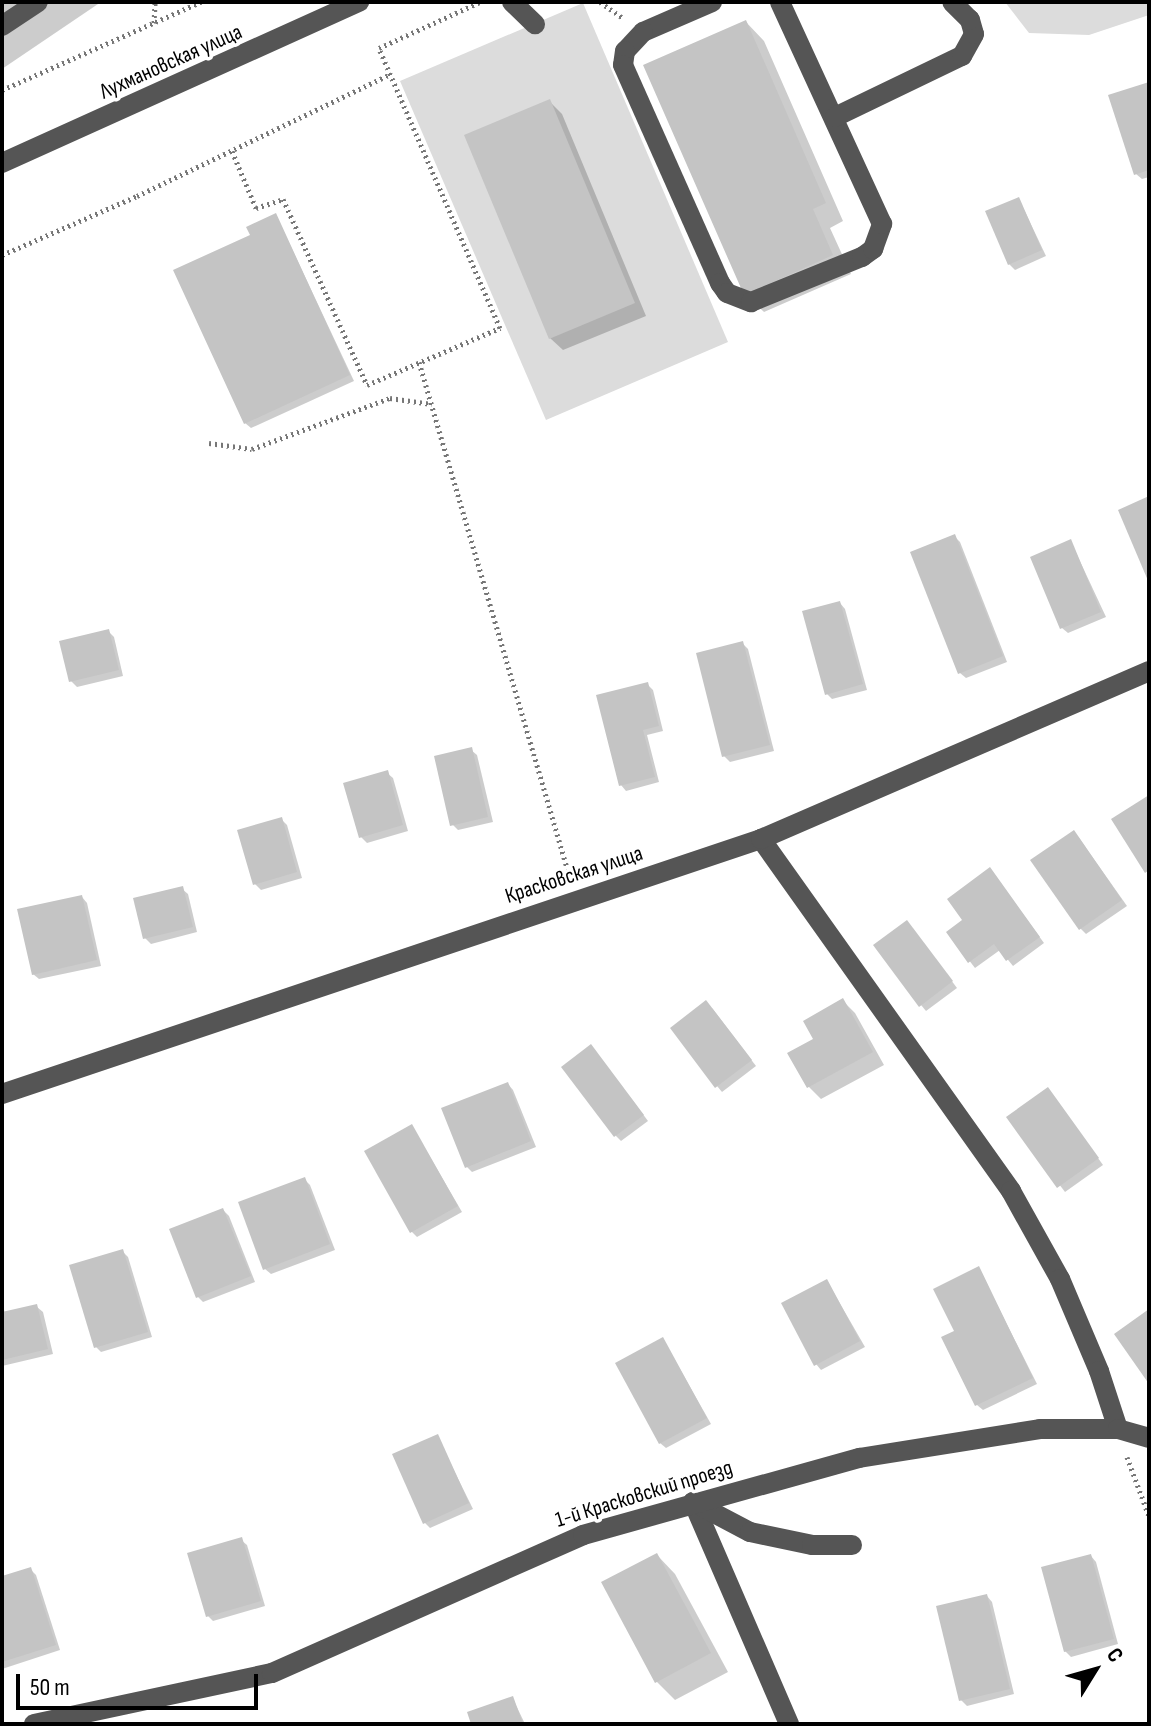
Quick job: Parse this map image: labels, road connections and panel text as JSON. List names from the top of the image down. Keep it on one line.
{"streets":{"street":["Лухмановская улица","Красковская улица","1-й Красковский проезд"]},"scale_bar":"50 m","north":"top right"}
